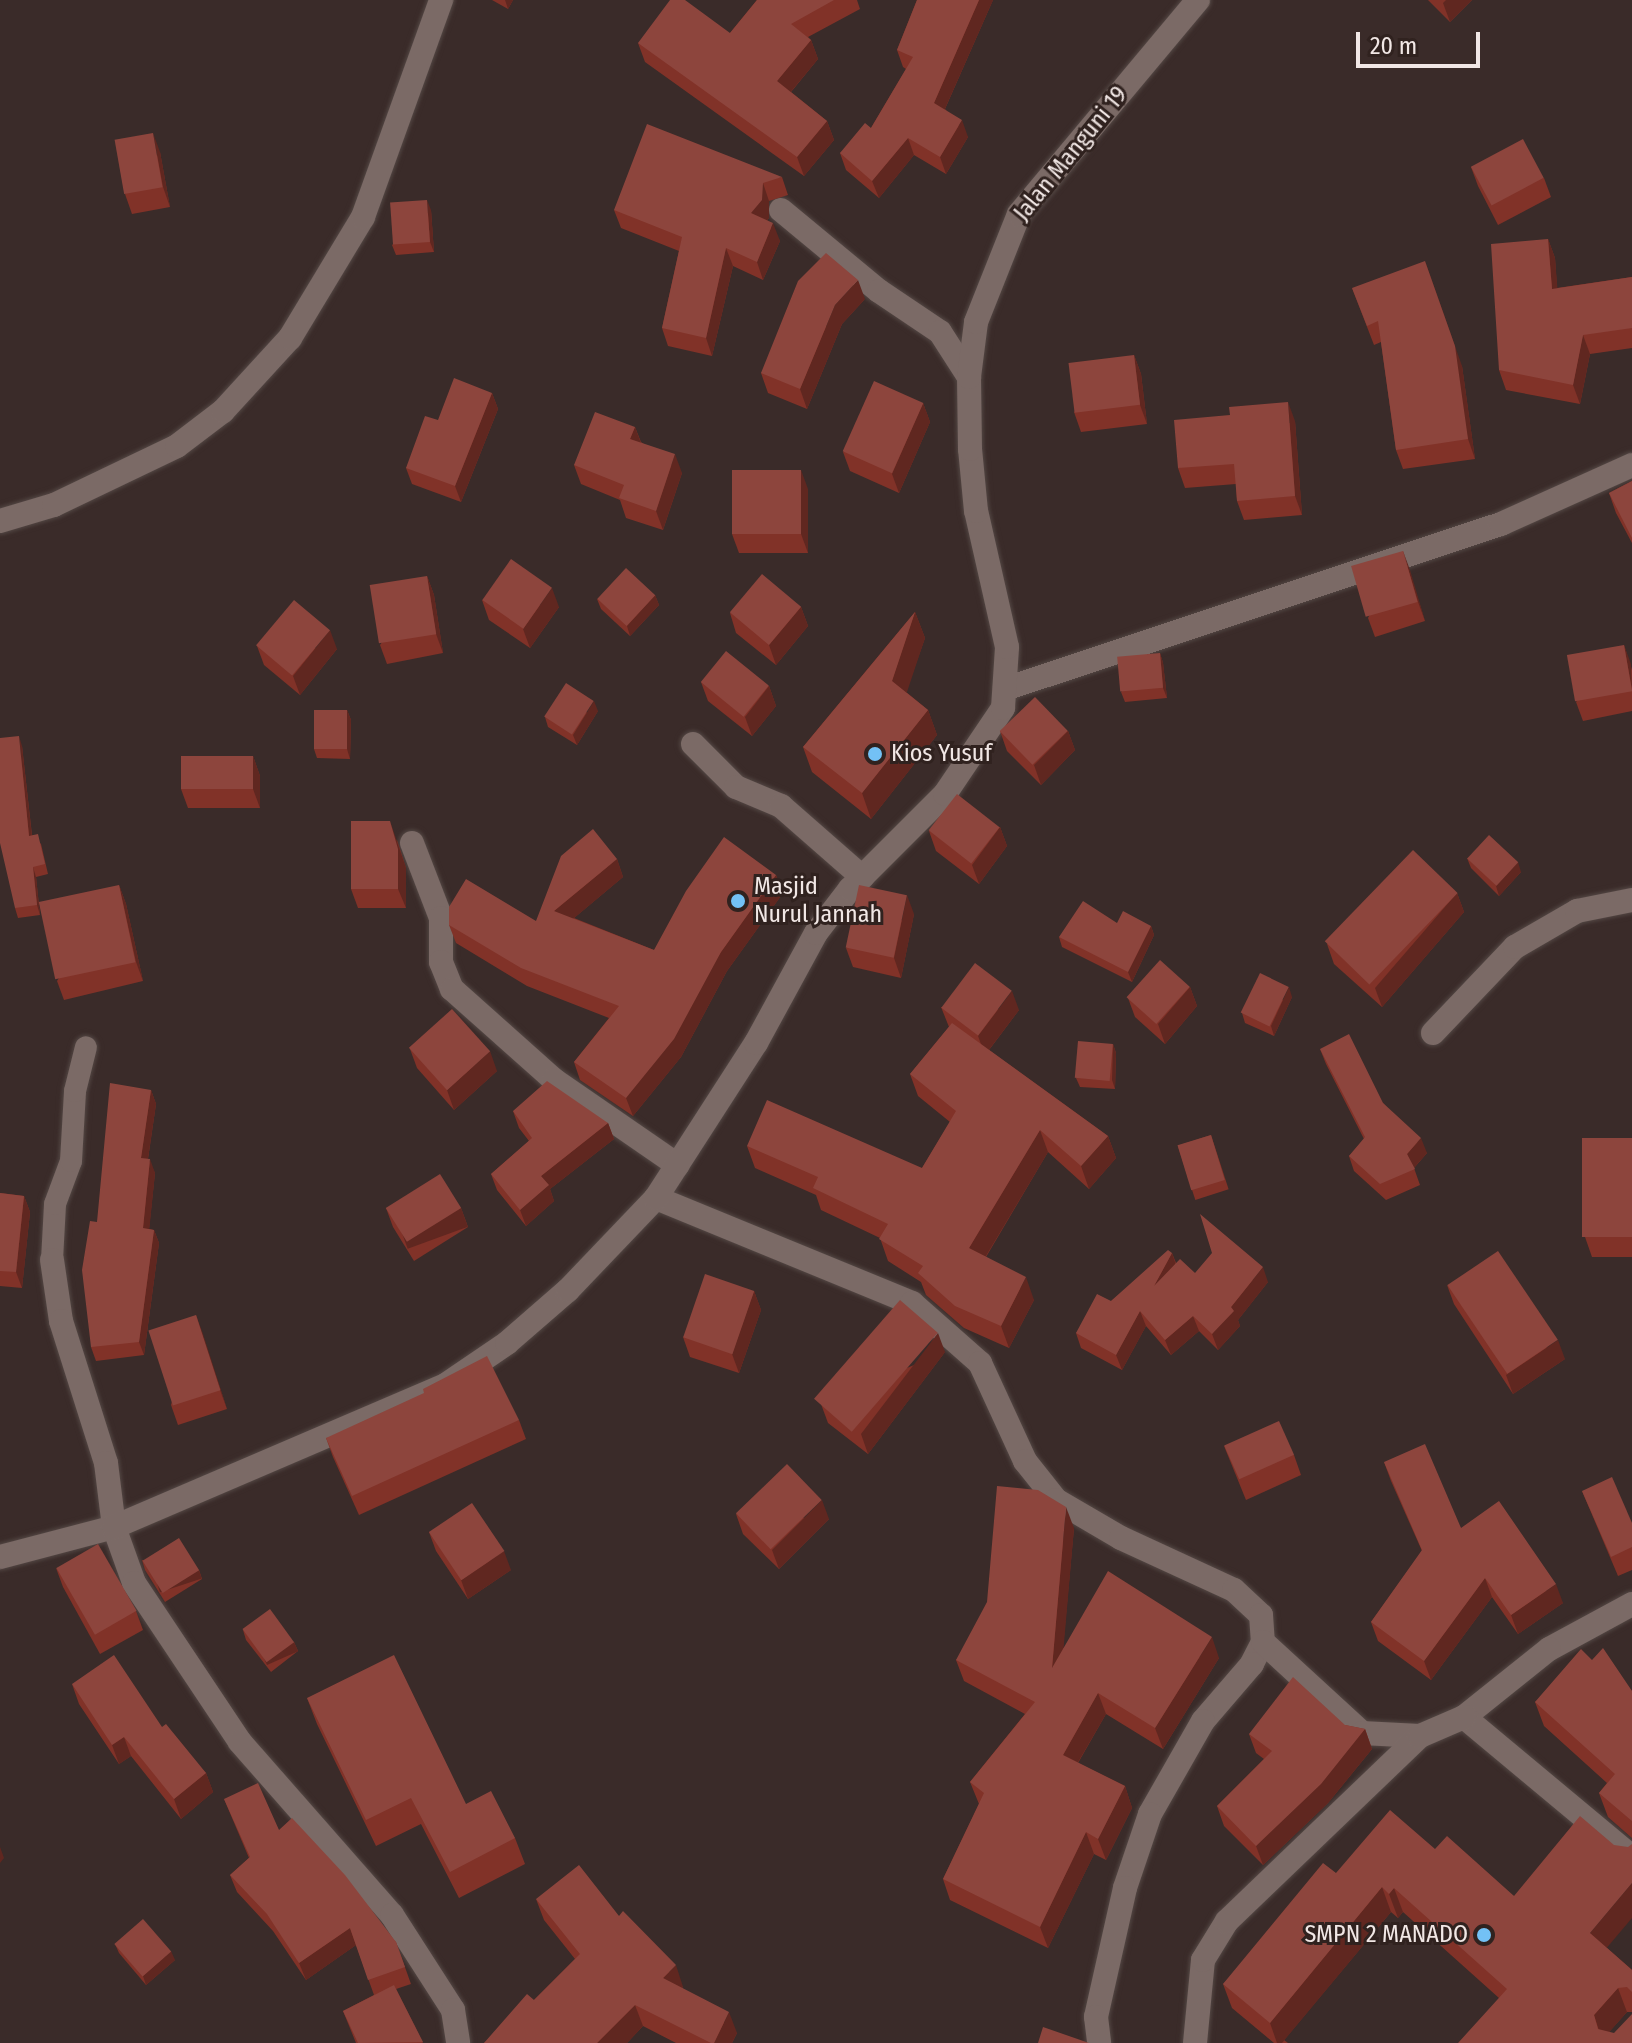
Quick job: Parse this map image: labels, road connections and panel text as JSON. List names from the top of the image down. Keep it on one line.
{"streets":{"street":["Jalan Manguni 19"]},"places":["Kios Yusuf","Masjid Nurul Jannah","SMPN 2 MANADO"],"scale_bar":"20 m"}
